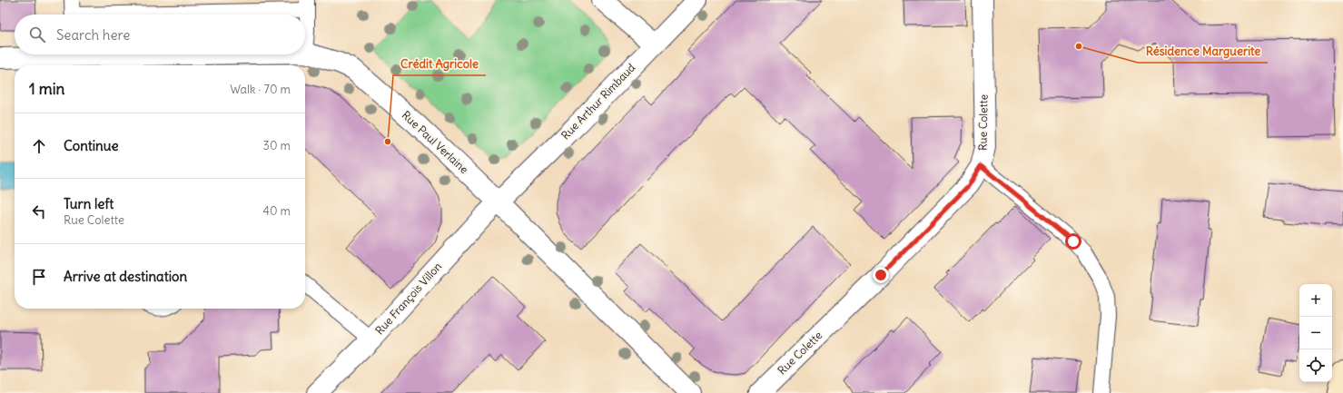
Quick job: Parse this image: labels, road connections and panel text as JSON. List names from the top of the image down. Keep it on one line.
{"streets":{"street":["Rue Arthur Rimbaud","Rue Colette","Rue Paul Verlaine","Rue François Villon"]},"crossings":[["Rue Arthur Rimbaud","Rue Paul Verlaine"],["Rue Arthur Rimbaud","Rue François Villon"],["Rue Paul Verlaine","Rue François Villon"]],"places":["Résidence Marguerite","Crédit Agricole"],"page":{"search":"Search here","heading":["1 min","Walk · 70 m"],"list":[["Continue","30 m"],["Turn left","Rue Colette","40 m"],"Arrive at destination"],"map_buttons":["+","−"]}}
